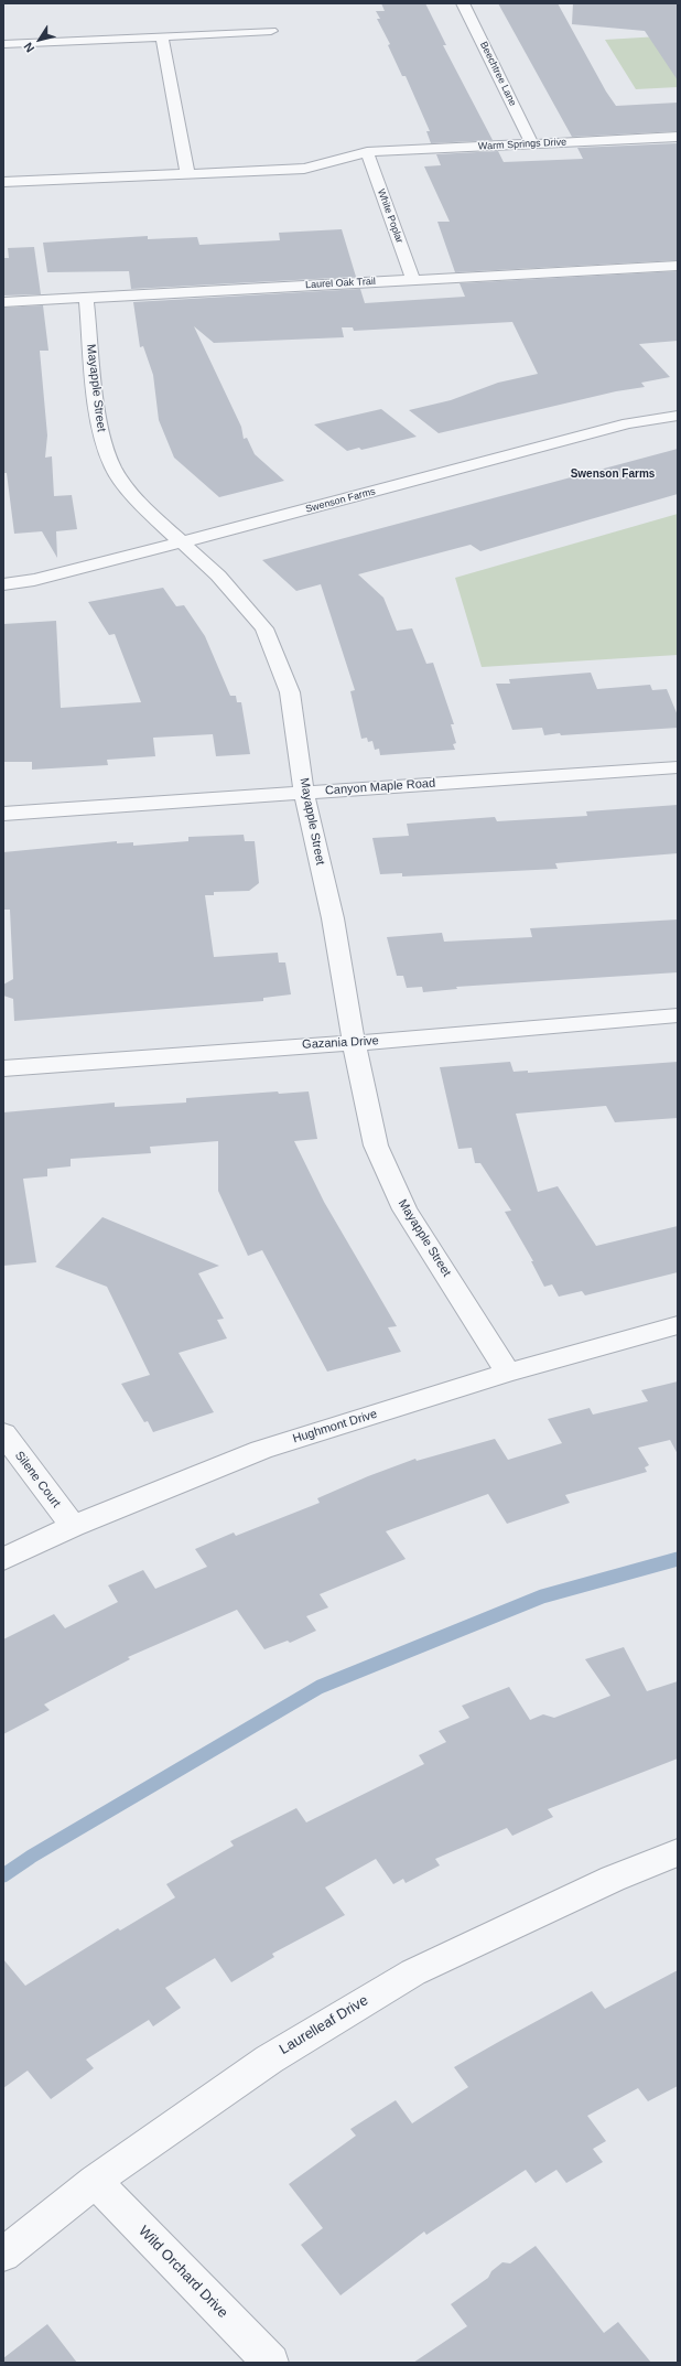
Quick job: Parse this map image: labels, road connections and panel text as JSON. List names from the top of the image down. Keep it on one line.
{"streets":{"street":["Beechtree Lane","Warm Springs Drive","White Poplar","Laurel Oak Trail","Mayapple Street","Swenson Farms","Canyon Maple Road","Gazania Drive","Hughmont Drive","Silene Court","Laurelleaf Drive","Wild Orchard Drive"]},"crossings":[["Beechtree Lane","Warm Springs Drive"],["Warm Springs Drive","White Poplar"],["White Poplar","Laurel Oak Trail"],["Laurel Oak Trail","Mayapple Street"],["Mayapple Street","Swenson Farms"],["Mayapple Street","Canyon Maple Road"],["Mayapple Street","Gazania Drive"],["Mayapple Street","Hughmont Drive"],["Hughmont Drive","Silene Court"],["Laurelleaf Drive","Wild Orchard Drive"]],"districts":["Swenson Farms"],"north":"bottom left"}
